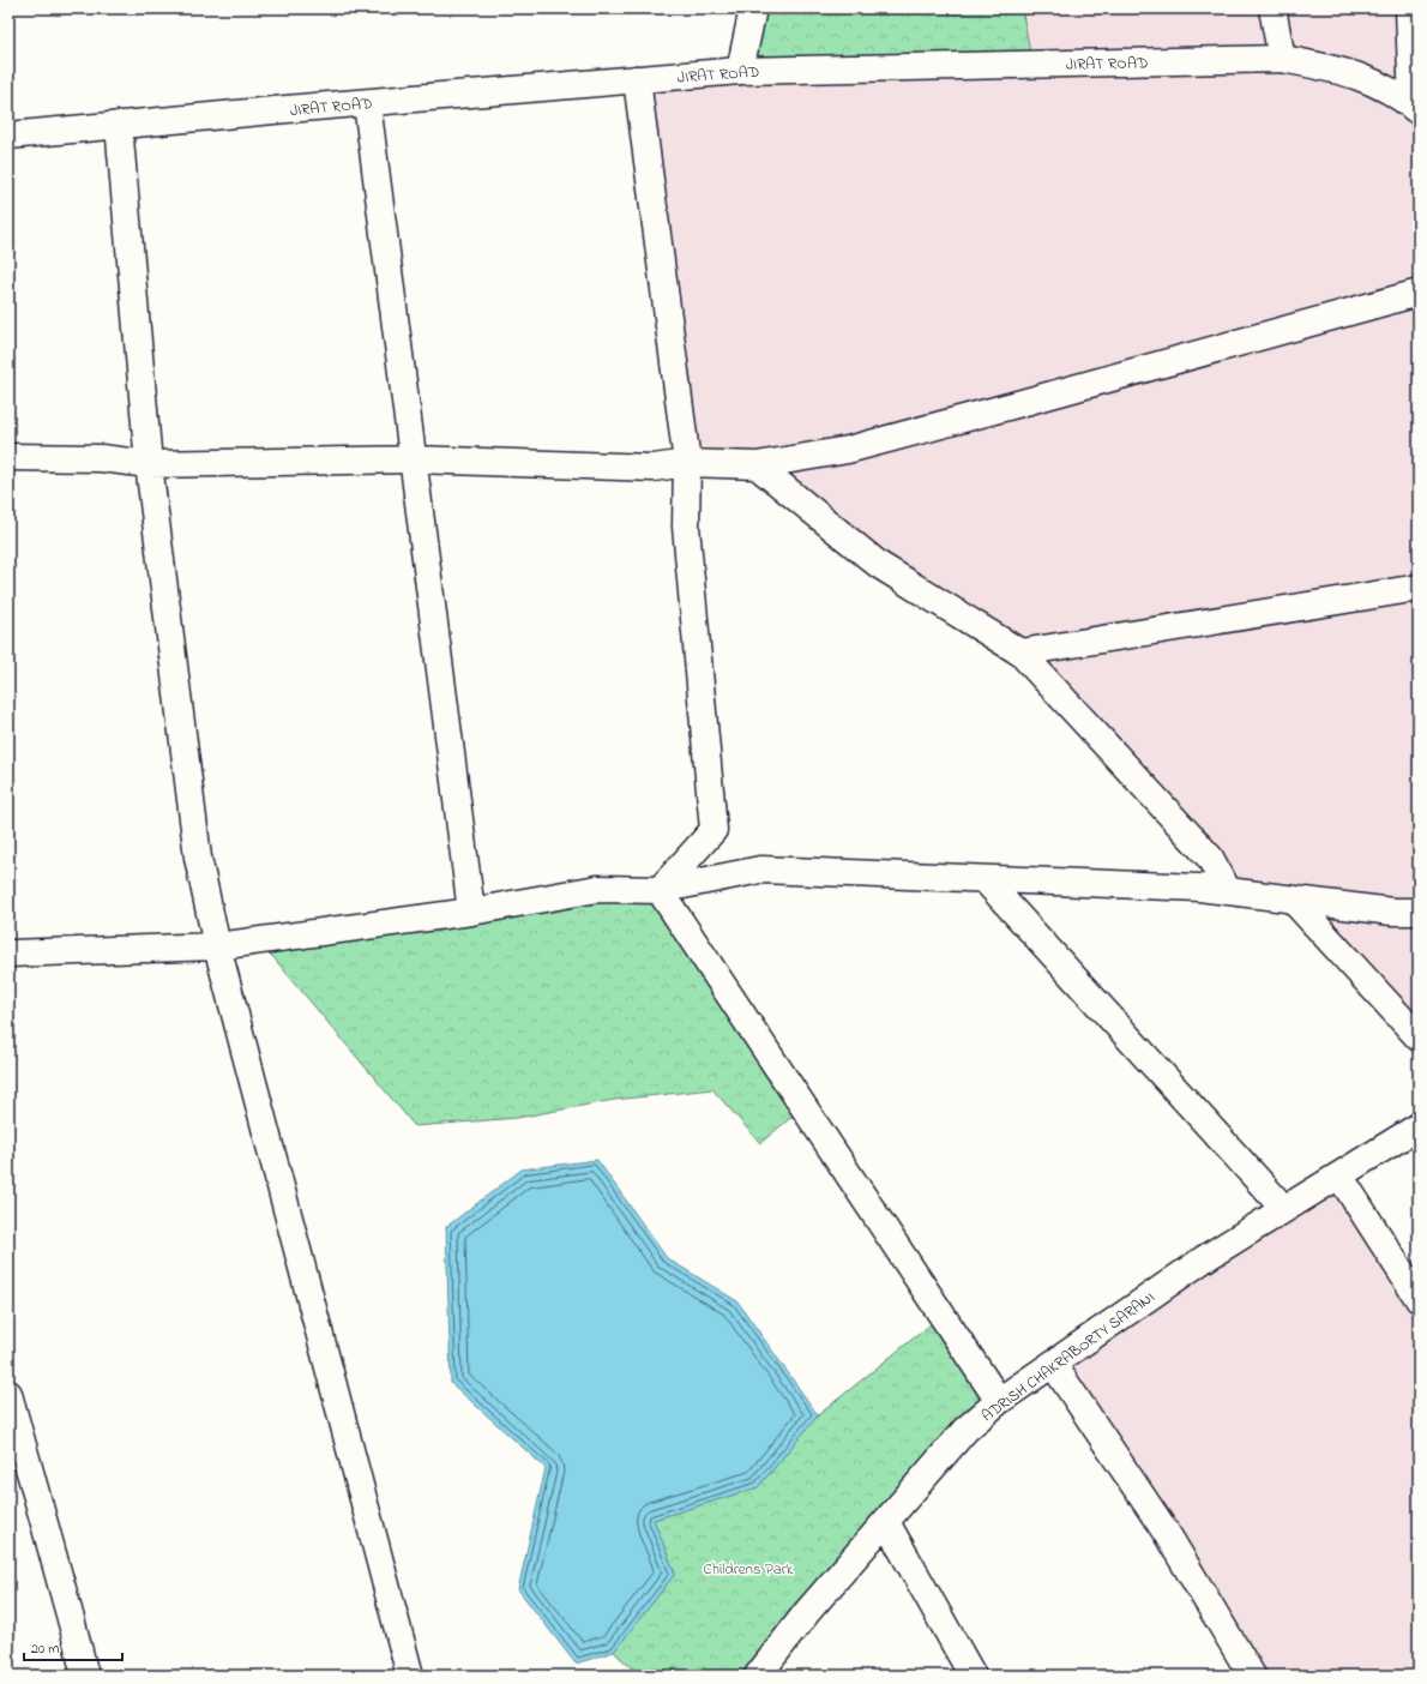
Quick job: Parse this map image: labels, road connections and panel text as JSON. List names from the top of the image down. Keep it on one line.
{"streets":{"street":["JIRAT ROAD","ADRISH CHAKRABORTY SARANI"]},"parks":["Childrens Park"],"scale_bar":"20 m"}
